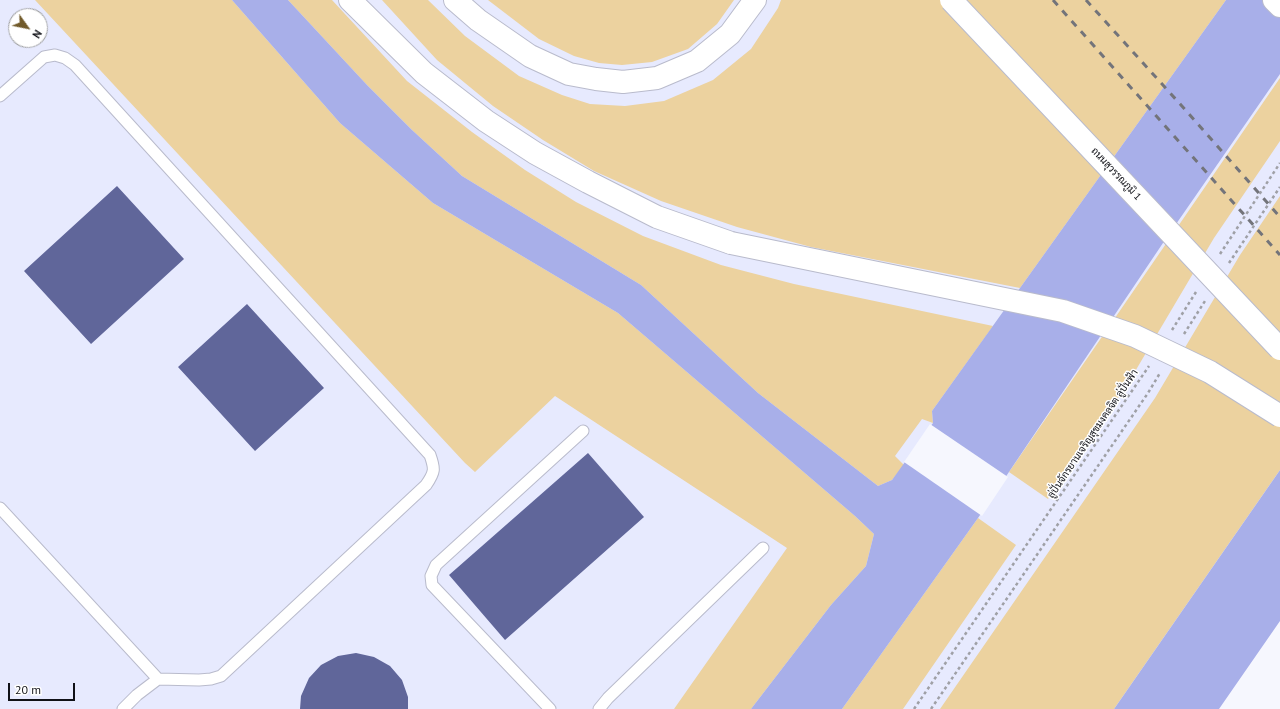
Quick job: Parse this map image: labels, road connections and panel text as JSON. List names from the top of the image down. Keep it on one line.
{"streets":{"highway":["ถนนสุวรรณภูมิ 1"],"path":["ลู่ปั่นจักรยานเจริญสุขมงคลจิต ลู่ปั่นฟ้า"]},"scale_bar":"20 m","north":"bottom right"}
